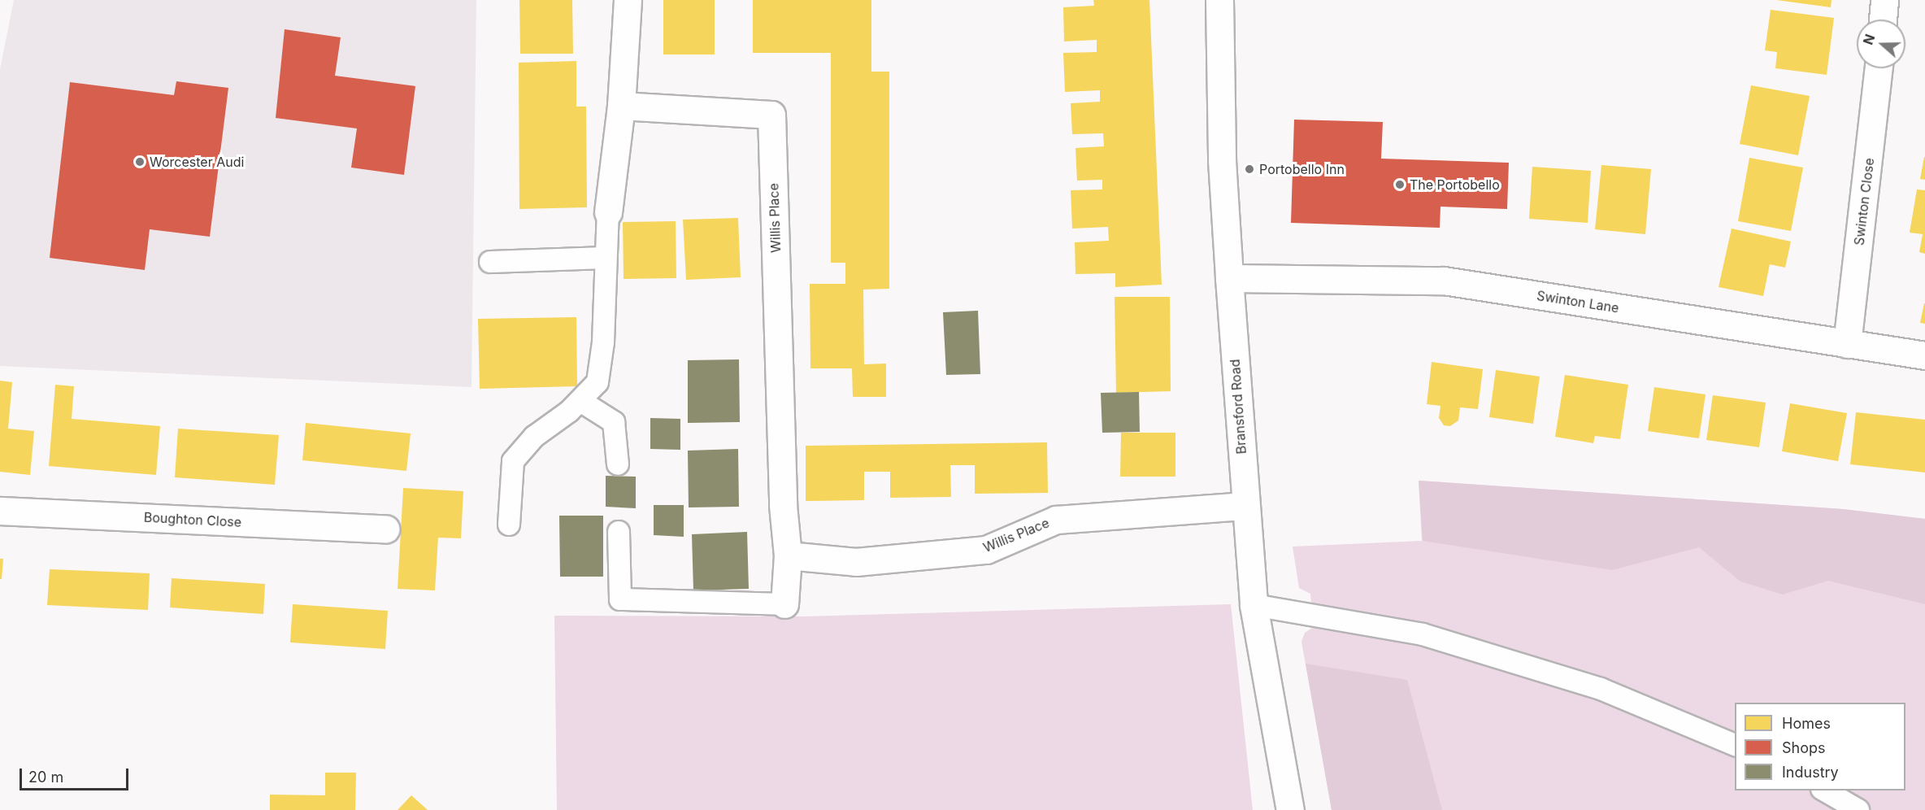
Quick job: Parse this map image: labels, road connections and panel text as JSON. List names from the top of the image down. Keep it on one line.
{"streets":{"street":["Swinton Close","Willis Place","Swinton Lane","Bransford Road","Boughton Close"]},"crossings":[["Swinton Close","Swinton Lane"],["Willis Place","Bransford Road"],["Swinton Lane","Bransford Road"]],"places":["Worcester Audi","Portobello Inn","The Portobello"],"legend":["Homes","Shops","Industry"],"scale_bar":"20 m","north":"left"}
